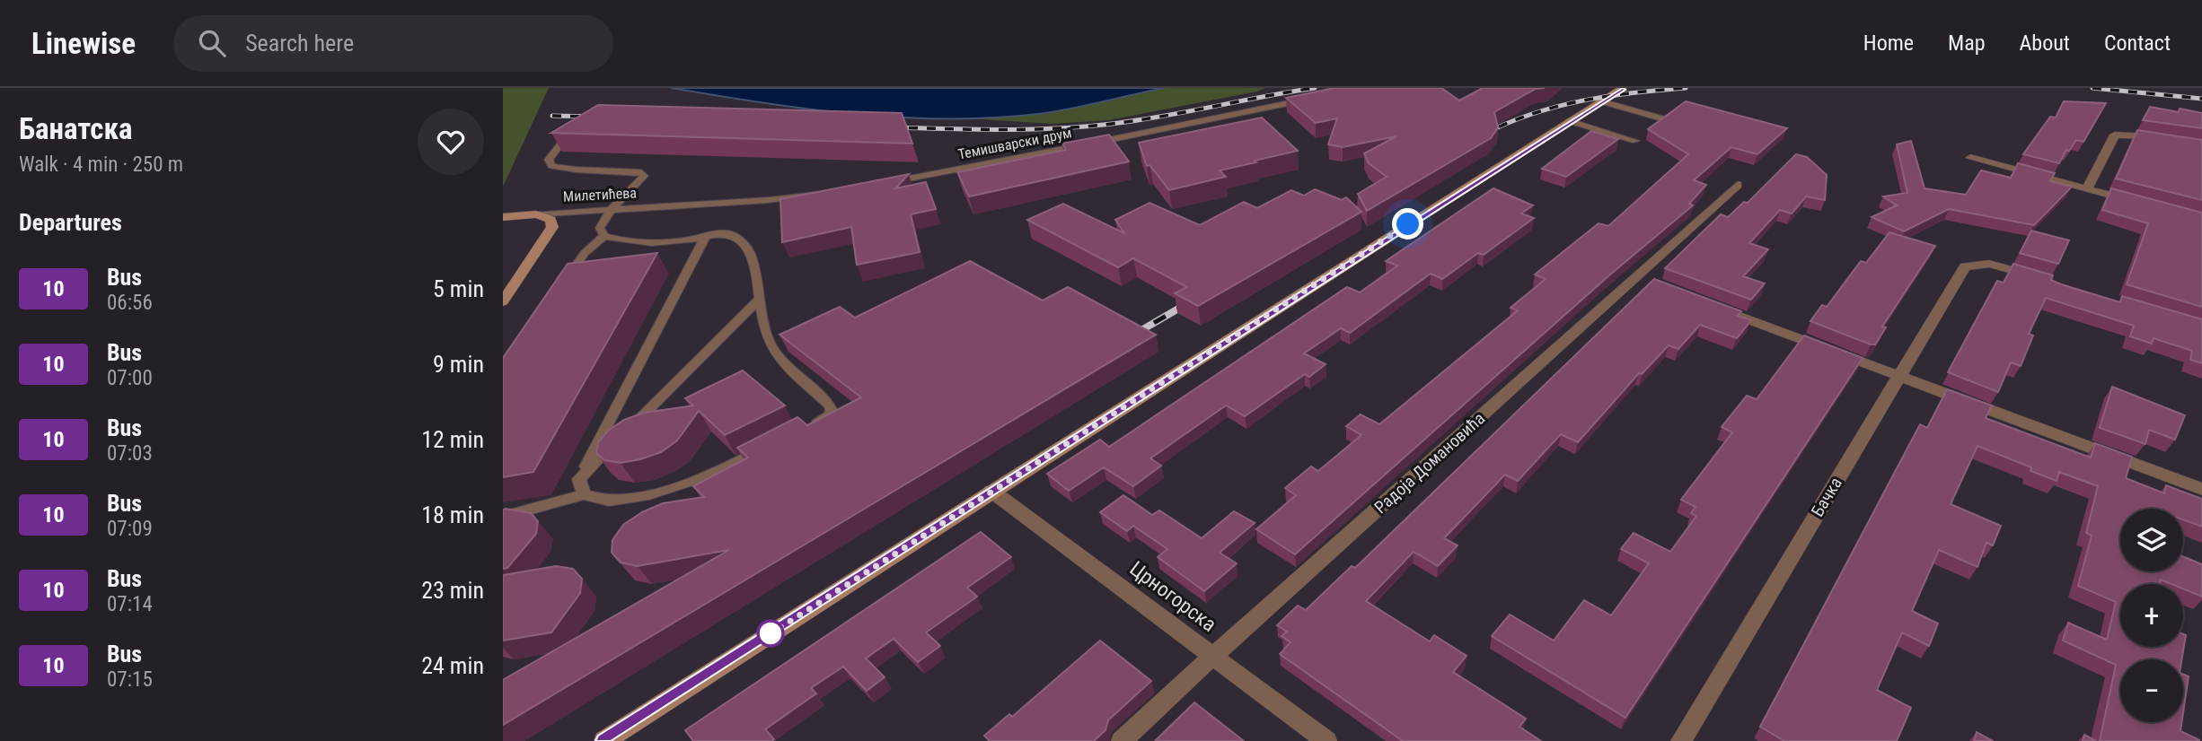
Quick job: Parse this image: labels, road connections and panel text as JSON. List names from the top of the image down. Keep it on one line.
{"streets":{"main road":["Милетићева"],"street":["Радоја Домановића","Бачка","Црногорска"],"lane":["Темишварски друм"]},"crossings":[["Радоја Домановића","Црногорска"]],"lines":["bus line 10"],"page":{"header":"Linewise","search":"Search here","nav":["Home","Map","About","Contact"],"heading":[["Банатска","Walk · 4 min · 250 m"],"Departures"],"list":[{"mark":"10","name":"Bus","note":"06:56","value":"5 min"},{"mark":"10","name":"Bus","note":"07:00","value":"9 min"},{"mark":"10","name":"Bus","note":"07:03","value":"12 min"},{"mark":"10","name":"Bus","note":"07:09","value":"18 min"},{"mark":"10","name":"Bus","note":"07:14","value":"23 min"},{"mark":"10","name":"Bus","note":"07:15","value":"24 min"}],"map_buttons":["+","−"]}}
